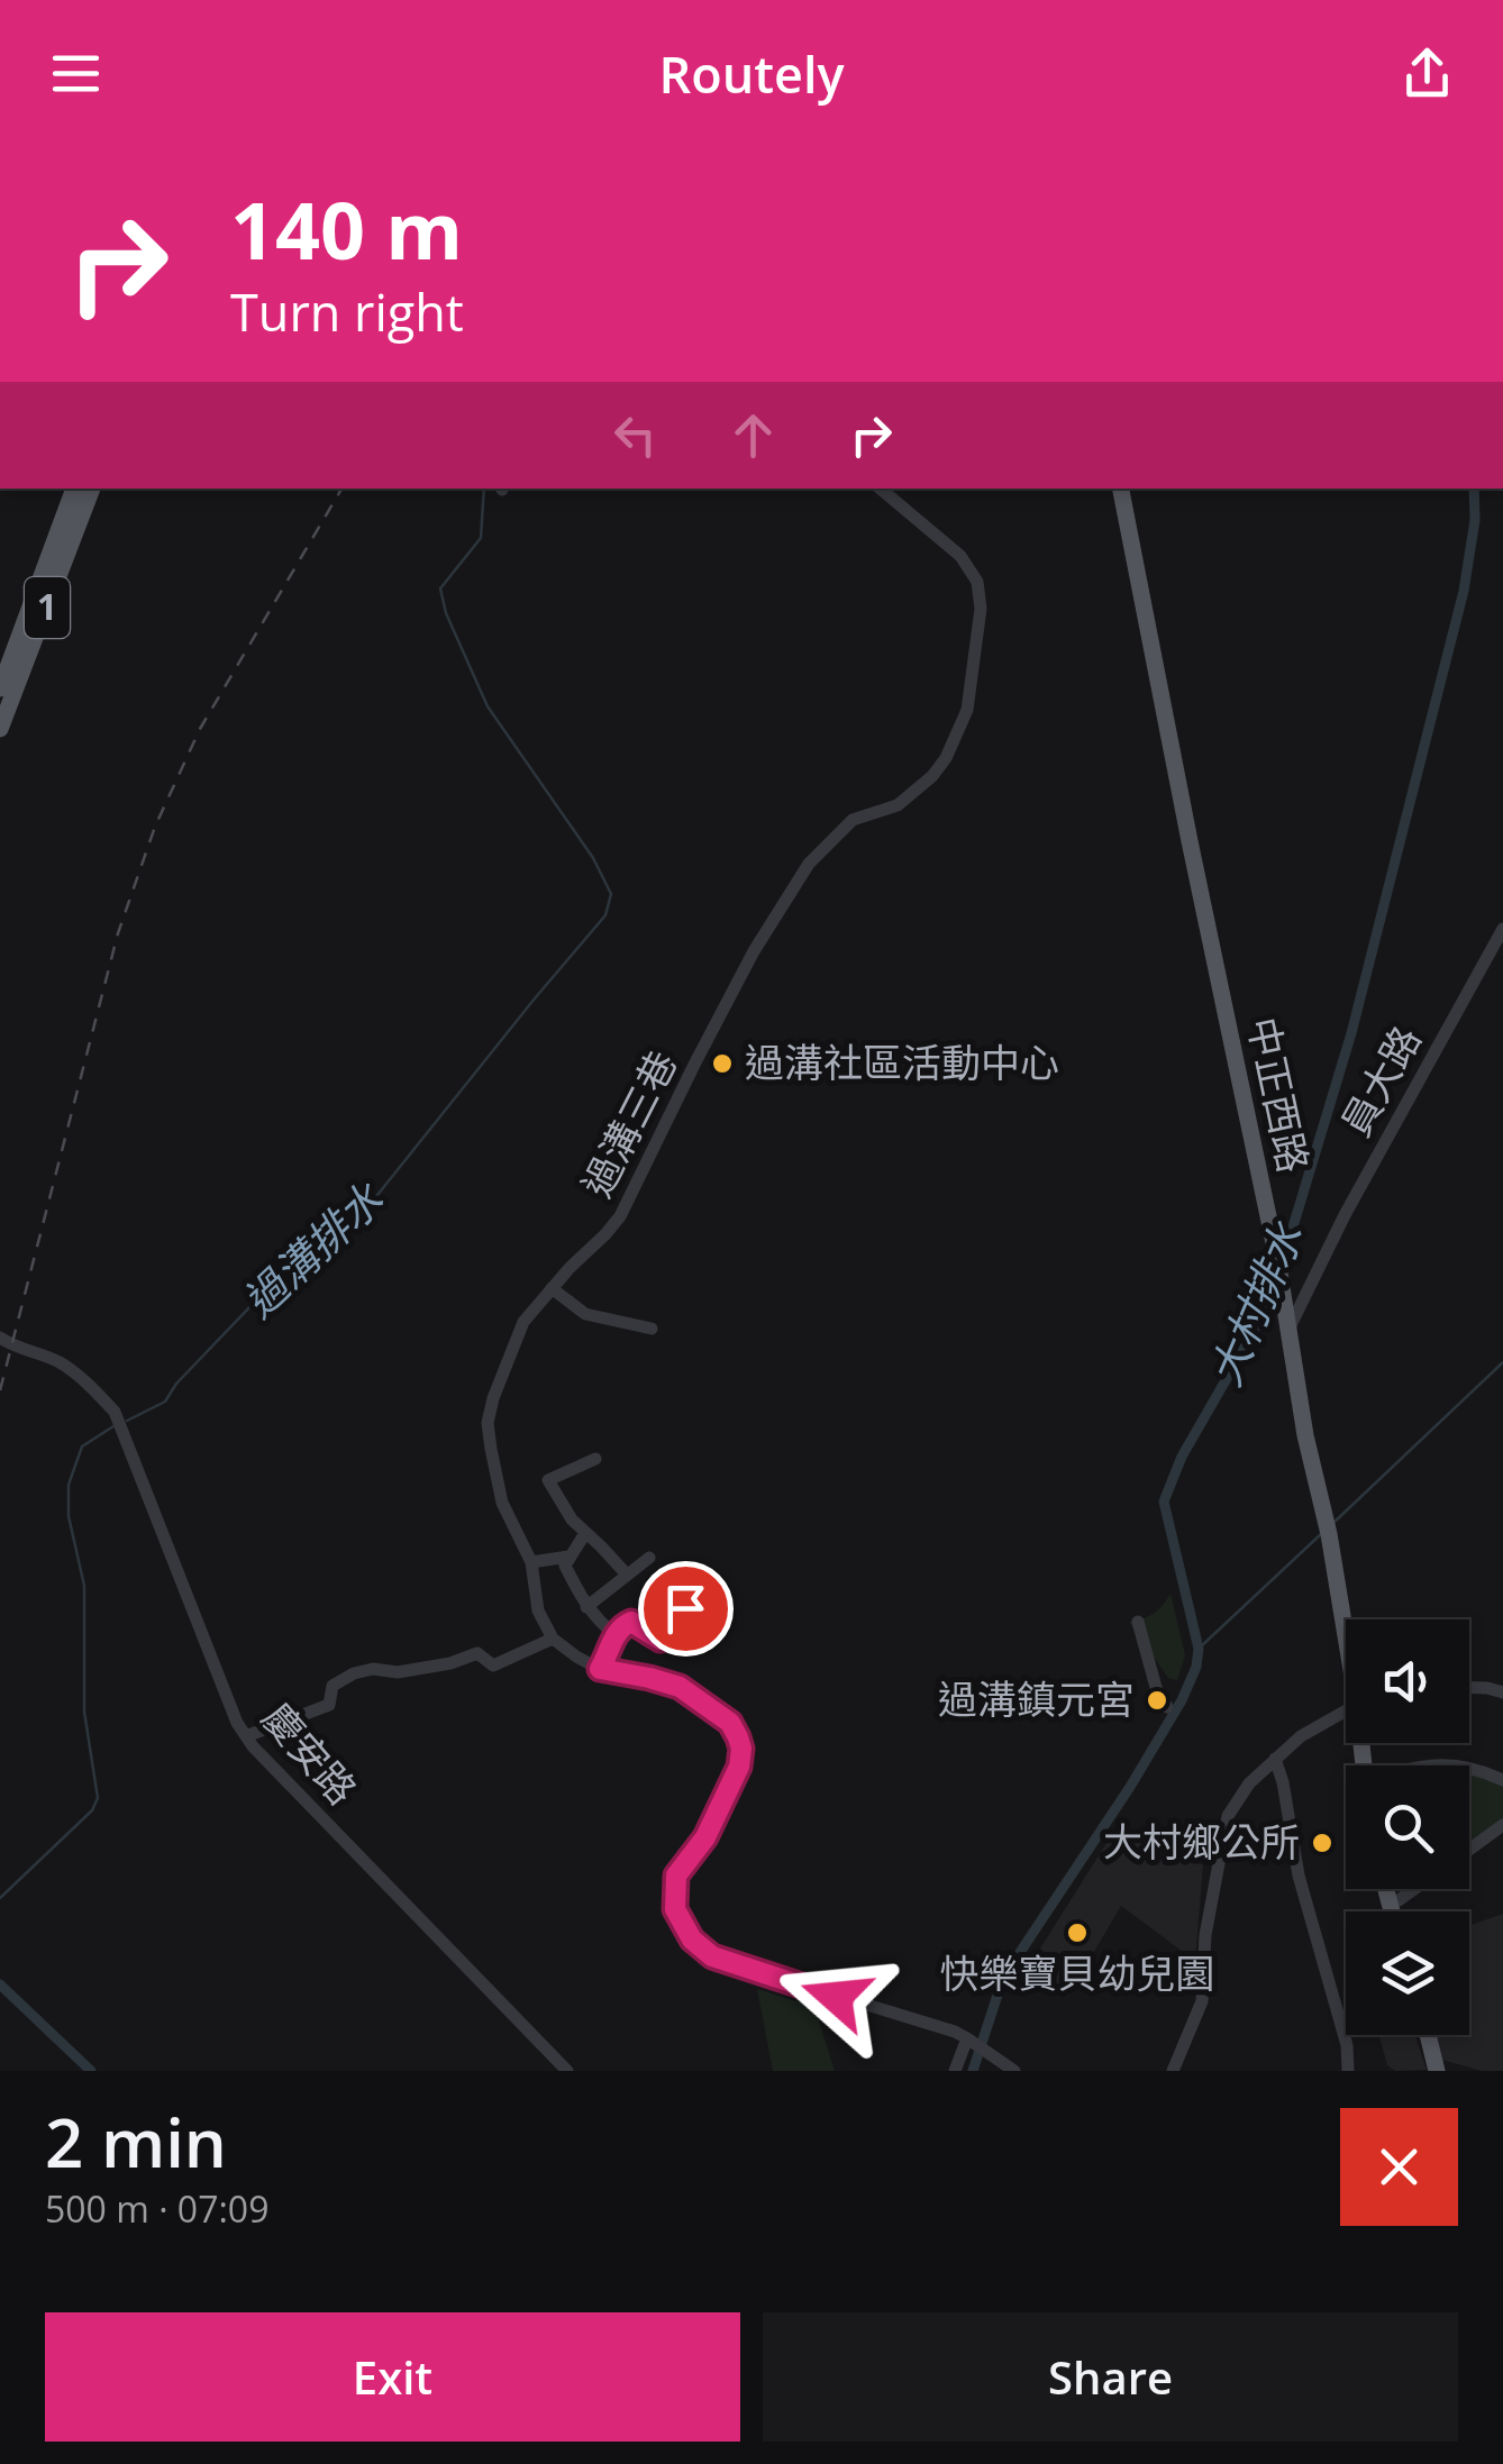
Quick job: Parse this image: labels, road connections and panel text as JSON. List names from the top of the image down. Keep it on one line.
{"streets":{"main road":["1","中正西路"],"street":["員大路","過溝三巷","慶安路"]},"crossings":[["員大路","中正西路"]],"water":["過溝排水","大村排水"],"places":["過溝社區活動中心","過溝鎮元宮","大村鄉公所","快樂寶貝幼兒園"],"page":{"header":"Routely","turn":["140 m","Turn right"],"heading":["2 min","500 m · 07:09"],"buttons":["Exit","Share"]}}
